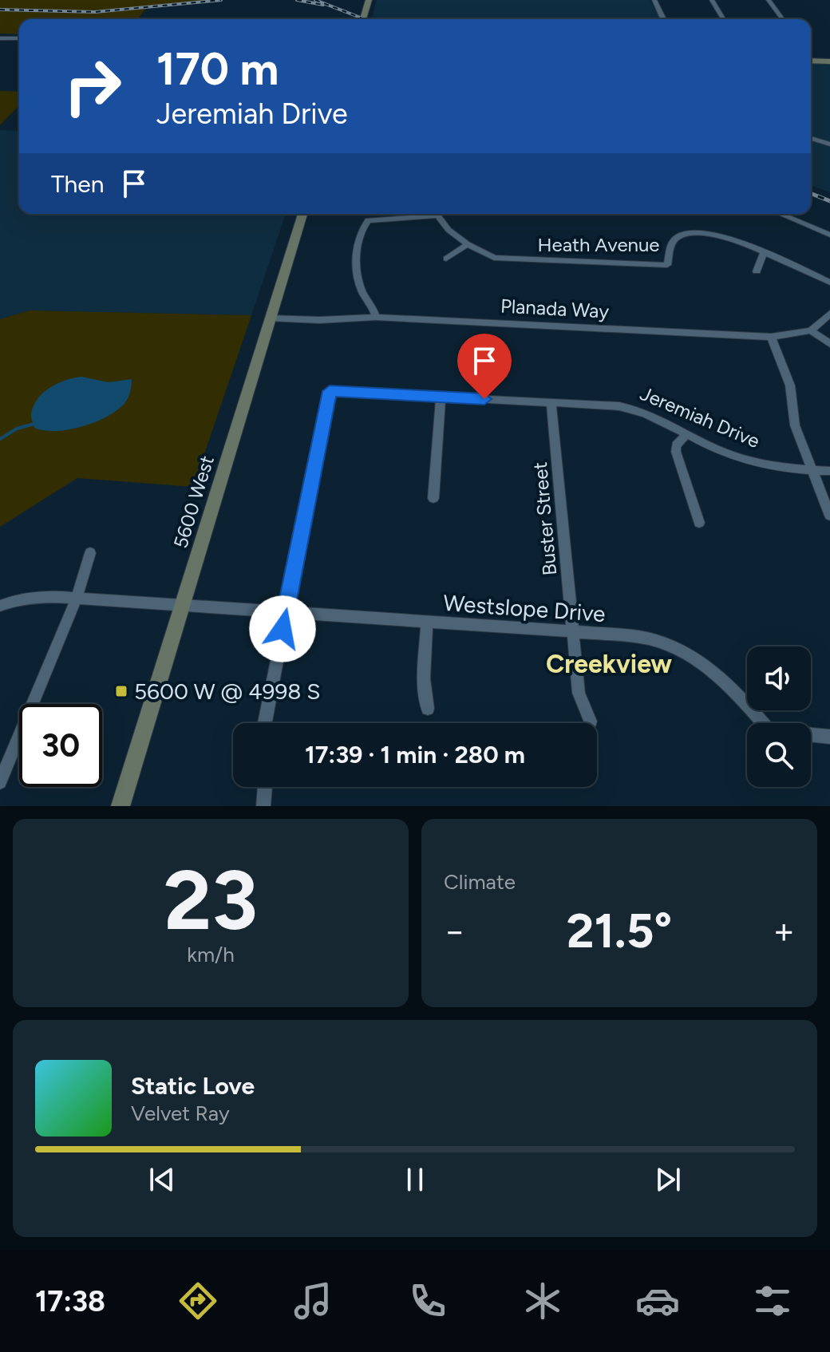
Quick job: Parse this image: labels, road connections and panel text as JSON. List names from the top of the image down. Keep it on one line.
{"streets":{"main road":["5600 West"],"street":["Heath Avenue","Planada Way","Jeremiah Drive","Buster Street","Westslope Drive"]},"crossings":[["Planada Way","5600 West"],["Jeremiah Drive","Buster Street"],["Jeremiah Drive","Westslope Drive"],["5600 West","Westslope Drive"],["Buster Street","Westslope Drive"]],"districts":["Creekview"],"places":{"transit":["5600 W @ 4998 S"]},"page":{"turn":["170 m","Jeremiah Drive"],"then":"Then","limit":"30","trip":"17:39 · 1 min · 280 m","tile":[["23","km/h"],"Climate"],"heat":["−","21.5°","+"],"song":["Static Love","Velvet Ray"],"tabs":"17:38"}}
